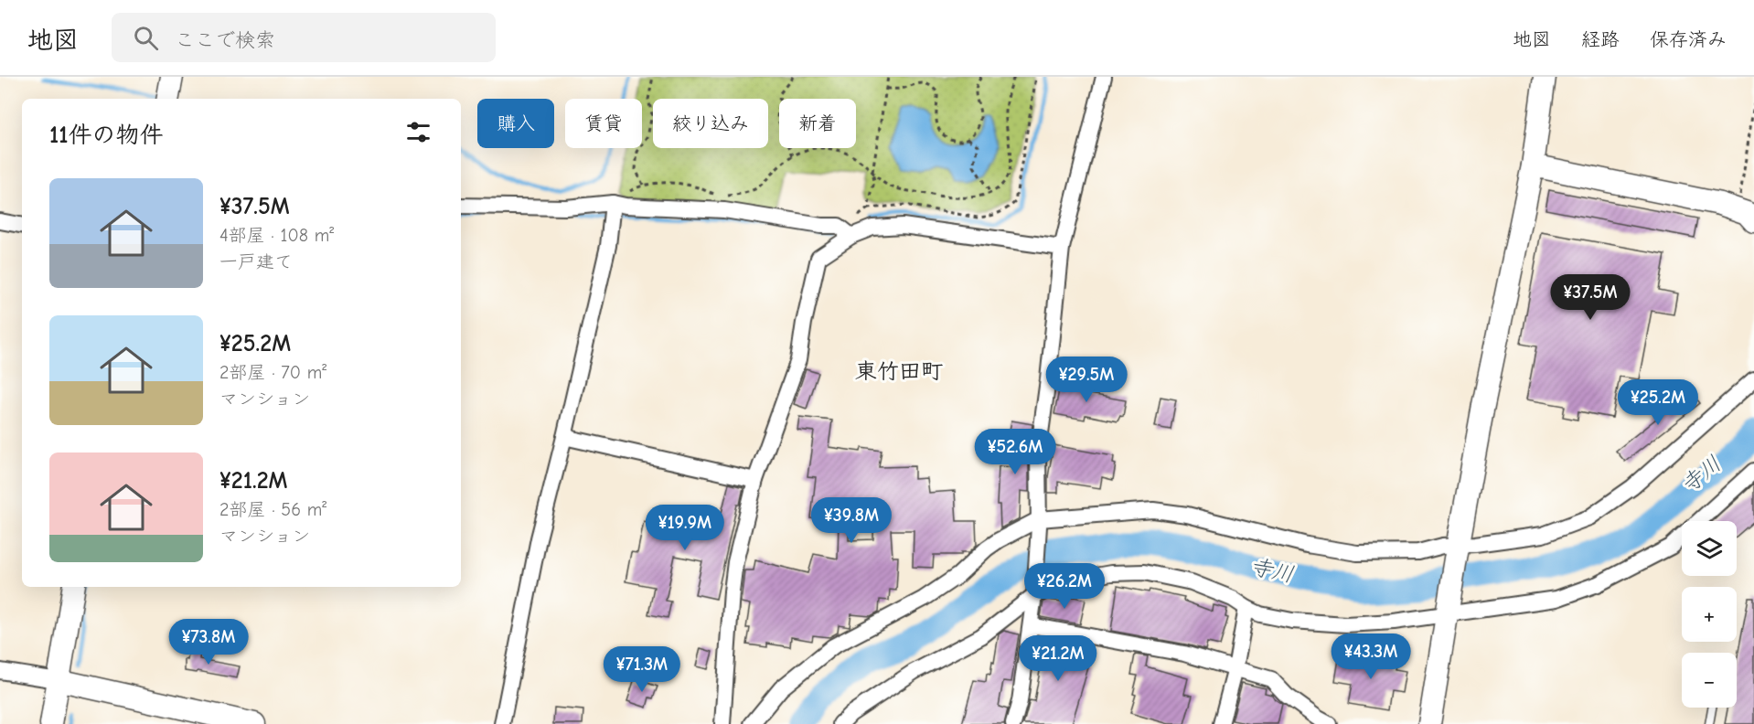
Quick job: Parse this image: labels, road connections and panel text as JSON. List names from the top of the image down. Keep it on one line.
{"districts":["東竹田町"],"water":["寺川"],"page":{"header":"地図","search":"ここで検索","nav":["地図","経路","保存済み"],"chip":["購入","賃貸","絞り込み","新着"],"heading":"11件の物件","list":[{"name":"¥37.5M","note":"4部屋 · 108 m² · 一戸建て"},{"name":"¥25.2M","note":"2部屋 · 70 m² · マンション"},{"name":"¥21.2M","note":"2部屋 · 56 m² · マンション"}],"price":["¥37.5M","¥29.5M","¥25.2M","¥52.6M","¥39.8M","¥19.9M","¥26.2M","¥73.8M","¥43.3M","¥21.2M","¥71.3M"],"map_buttons":["+","−"]}}
